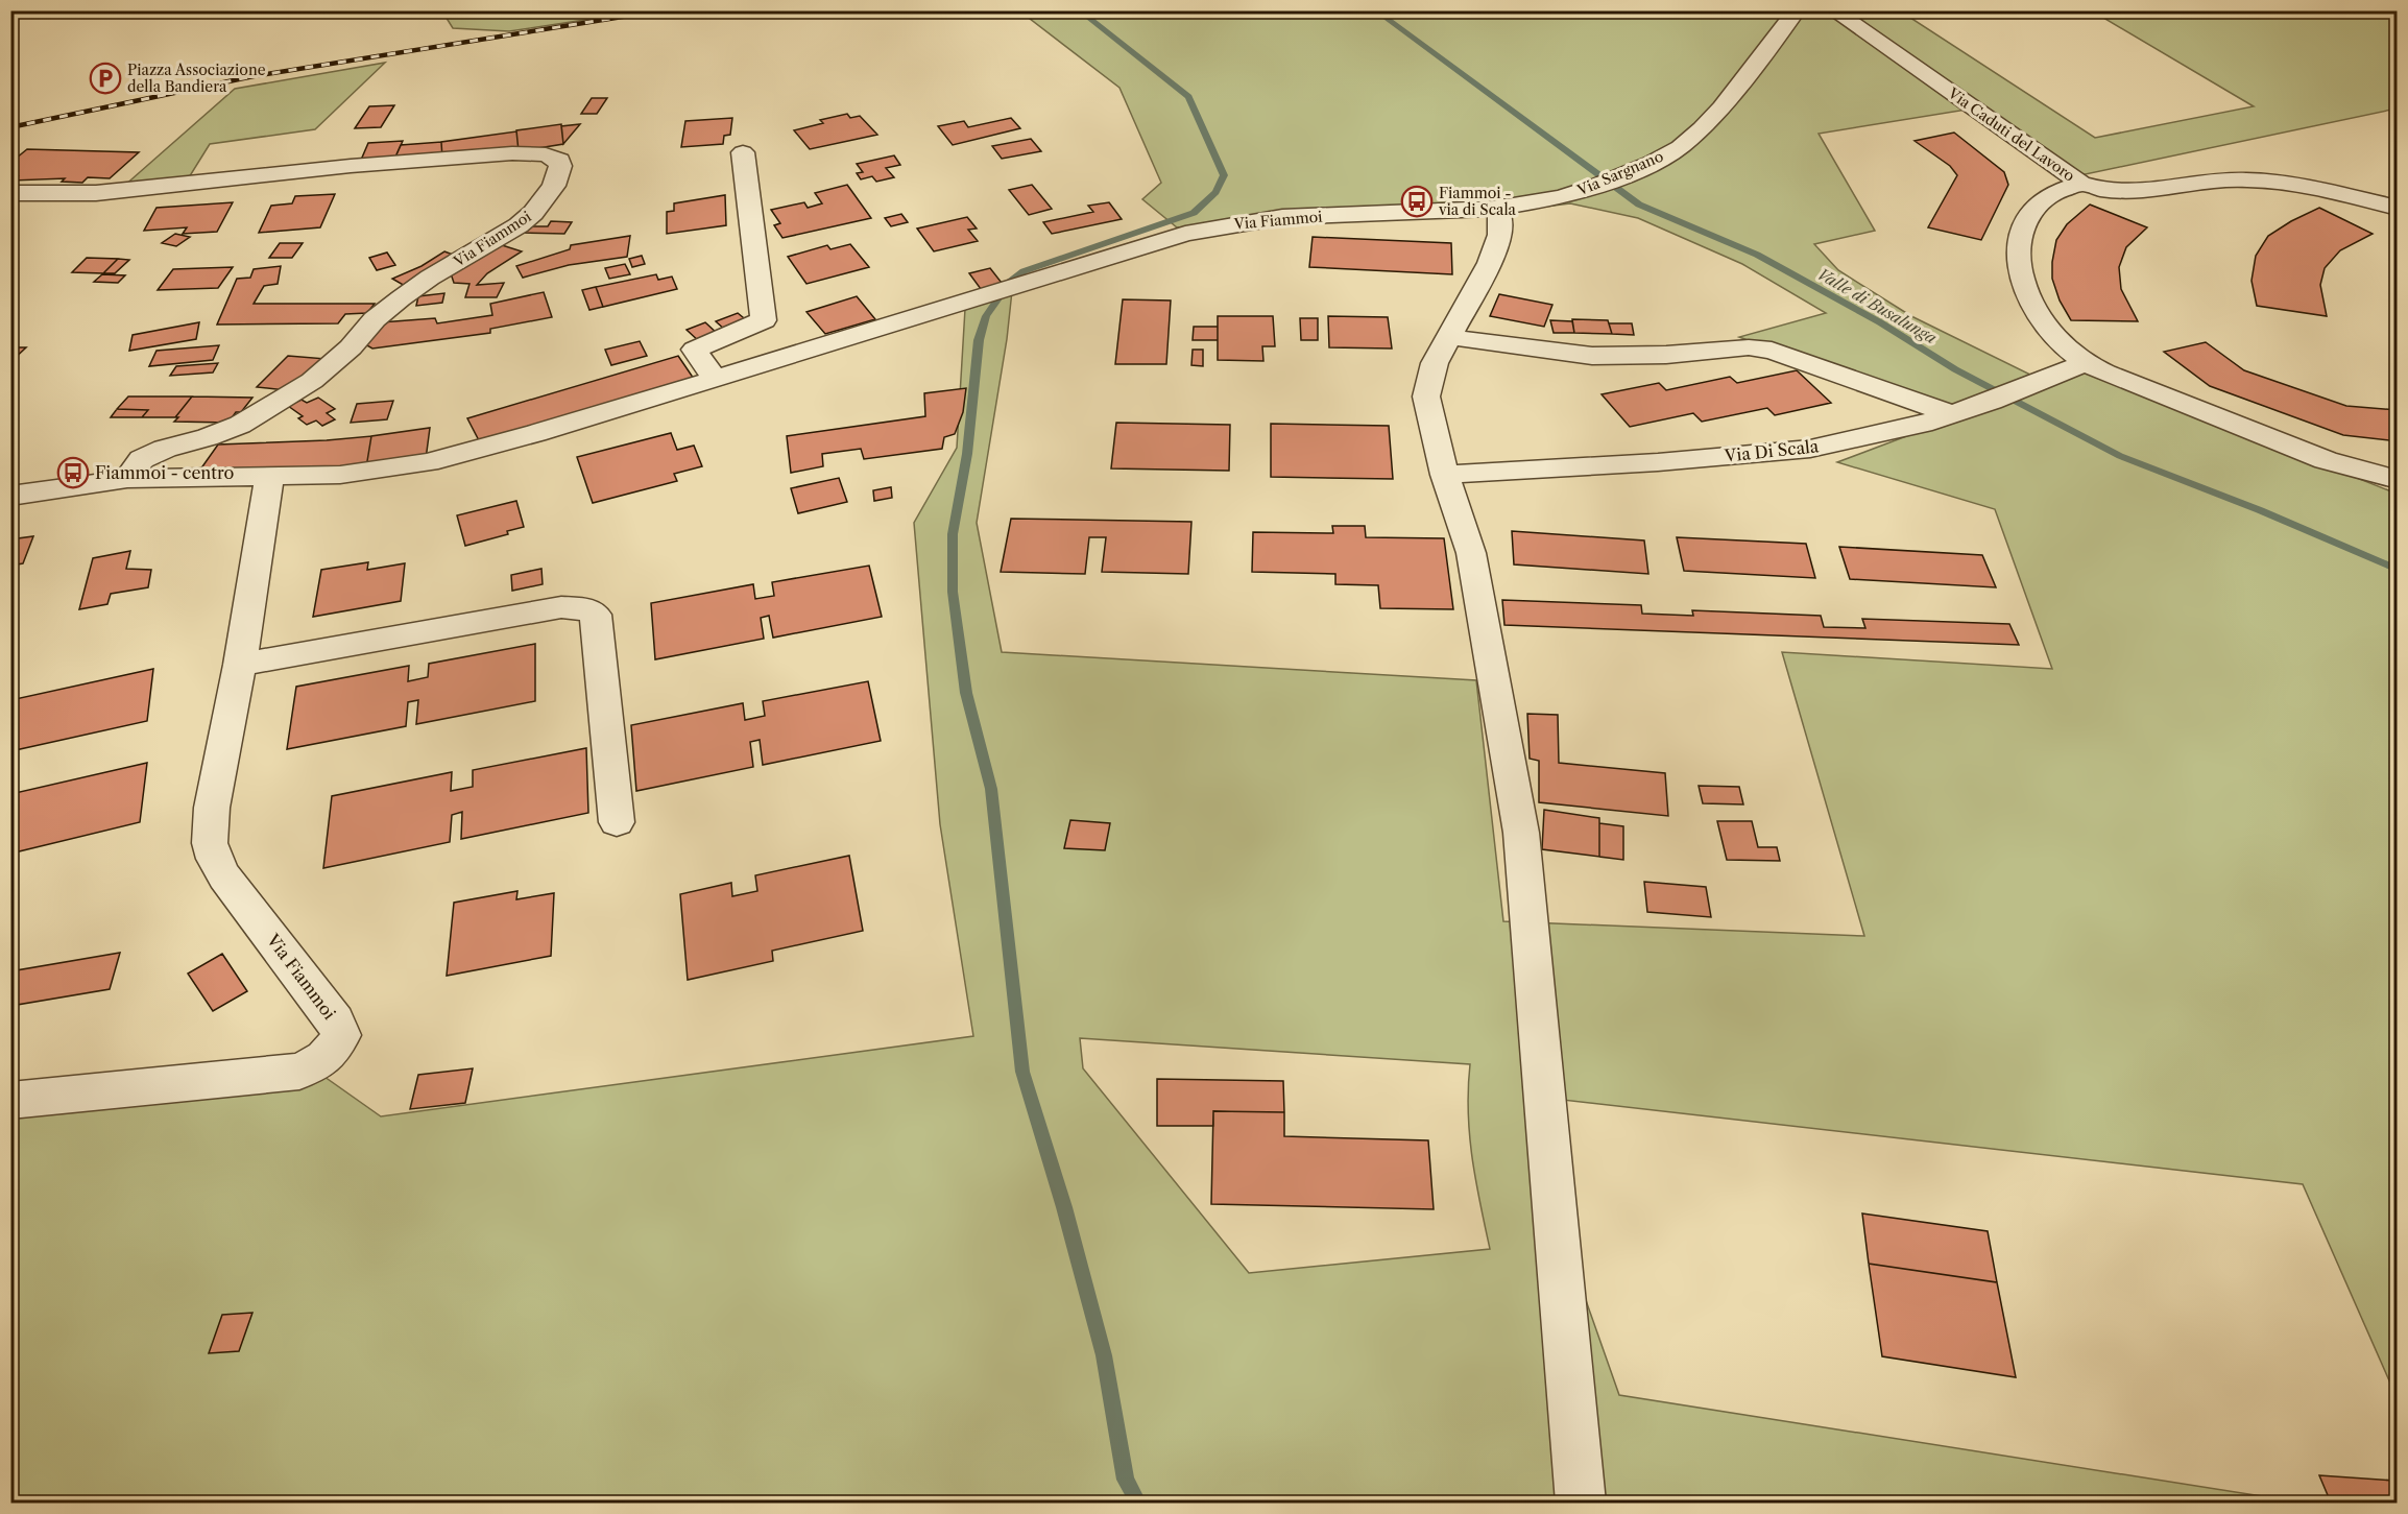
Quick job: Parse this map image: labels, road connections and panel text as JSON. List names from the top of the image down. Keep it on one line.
{"streets":{"street":["Via Caduti del Lavoro","Via Sargnano","Via Fiammoi","Via Di Scala"]},"crossings":[["Via Sargnano","Via Fiammoi"]],"water":["Valle di Busalunga"],"places":{"parking":["Piazza Associazione della Bandiera"],"bus stop":["Fiammoi - via di Scala","Fiammoi - centro"]}}
